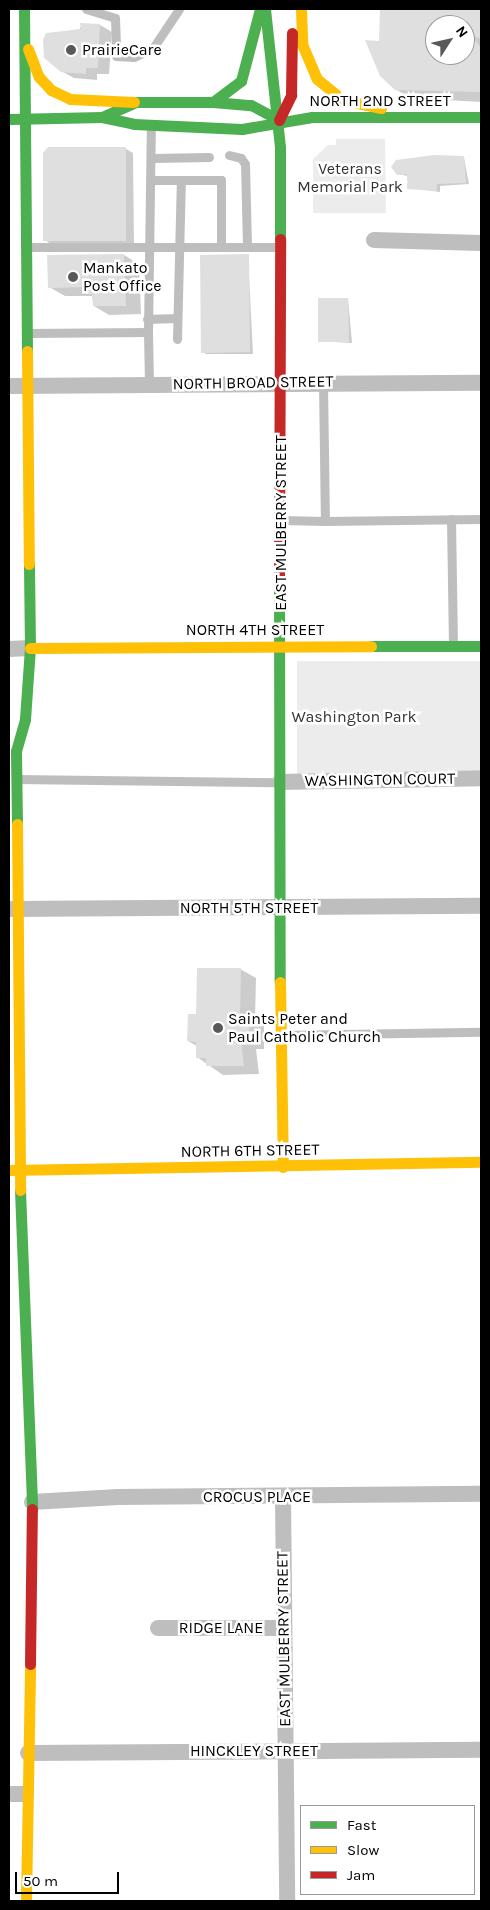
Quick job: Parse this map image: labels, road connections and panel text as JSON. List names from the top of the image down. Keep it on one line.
{"streets":{"street":["NORTH 2ND STREET","NORTH BROAD STREET","EAST MULBERRY STREET","NORTH 4TH STREET","WASHINGTON COURT","NORTH 5TH STREET","NORTH 6TH STREET","CROCUS PLACE","RIDGE LANE","HINCKLEY STREET"]},"crossings":[["NORTH 2ND STREET","EAST MULBERRY STREET"],["NORTH BROAD STREET","EAST MULBERRY STREET"],["EAST MULBERRY STREET","NORTH 4TH STREET"],["EAST MULBERRY STREET","WASHINGTON COURT"],["EAST MULBERRY STREET","NORTH 5TH STREET"],["EAST MULBERRY STREET","NORTH 6TH STREET"],["EAST MULBERRY STREET","CROCUS PLACE"],["EAST MULBERRY STREET","RIDGE LANE"],["EAST MULBERRY STREET","HINCKLEY STREET"]],"parks":["Veterans Memorial Park","Washington Park"],"places":["PrairieCare","Mankato Post Office","Saints Peter and Paul Catholic Church"],"legend":["Fast","Slow","Jam"],"scale_bar":"50 m","north":"top right"}
